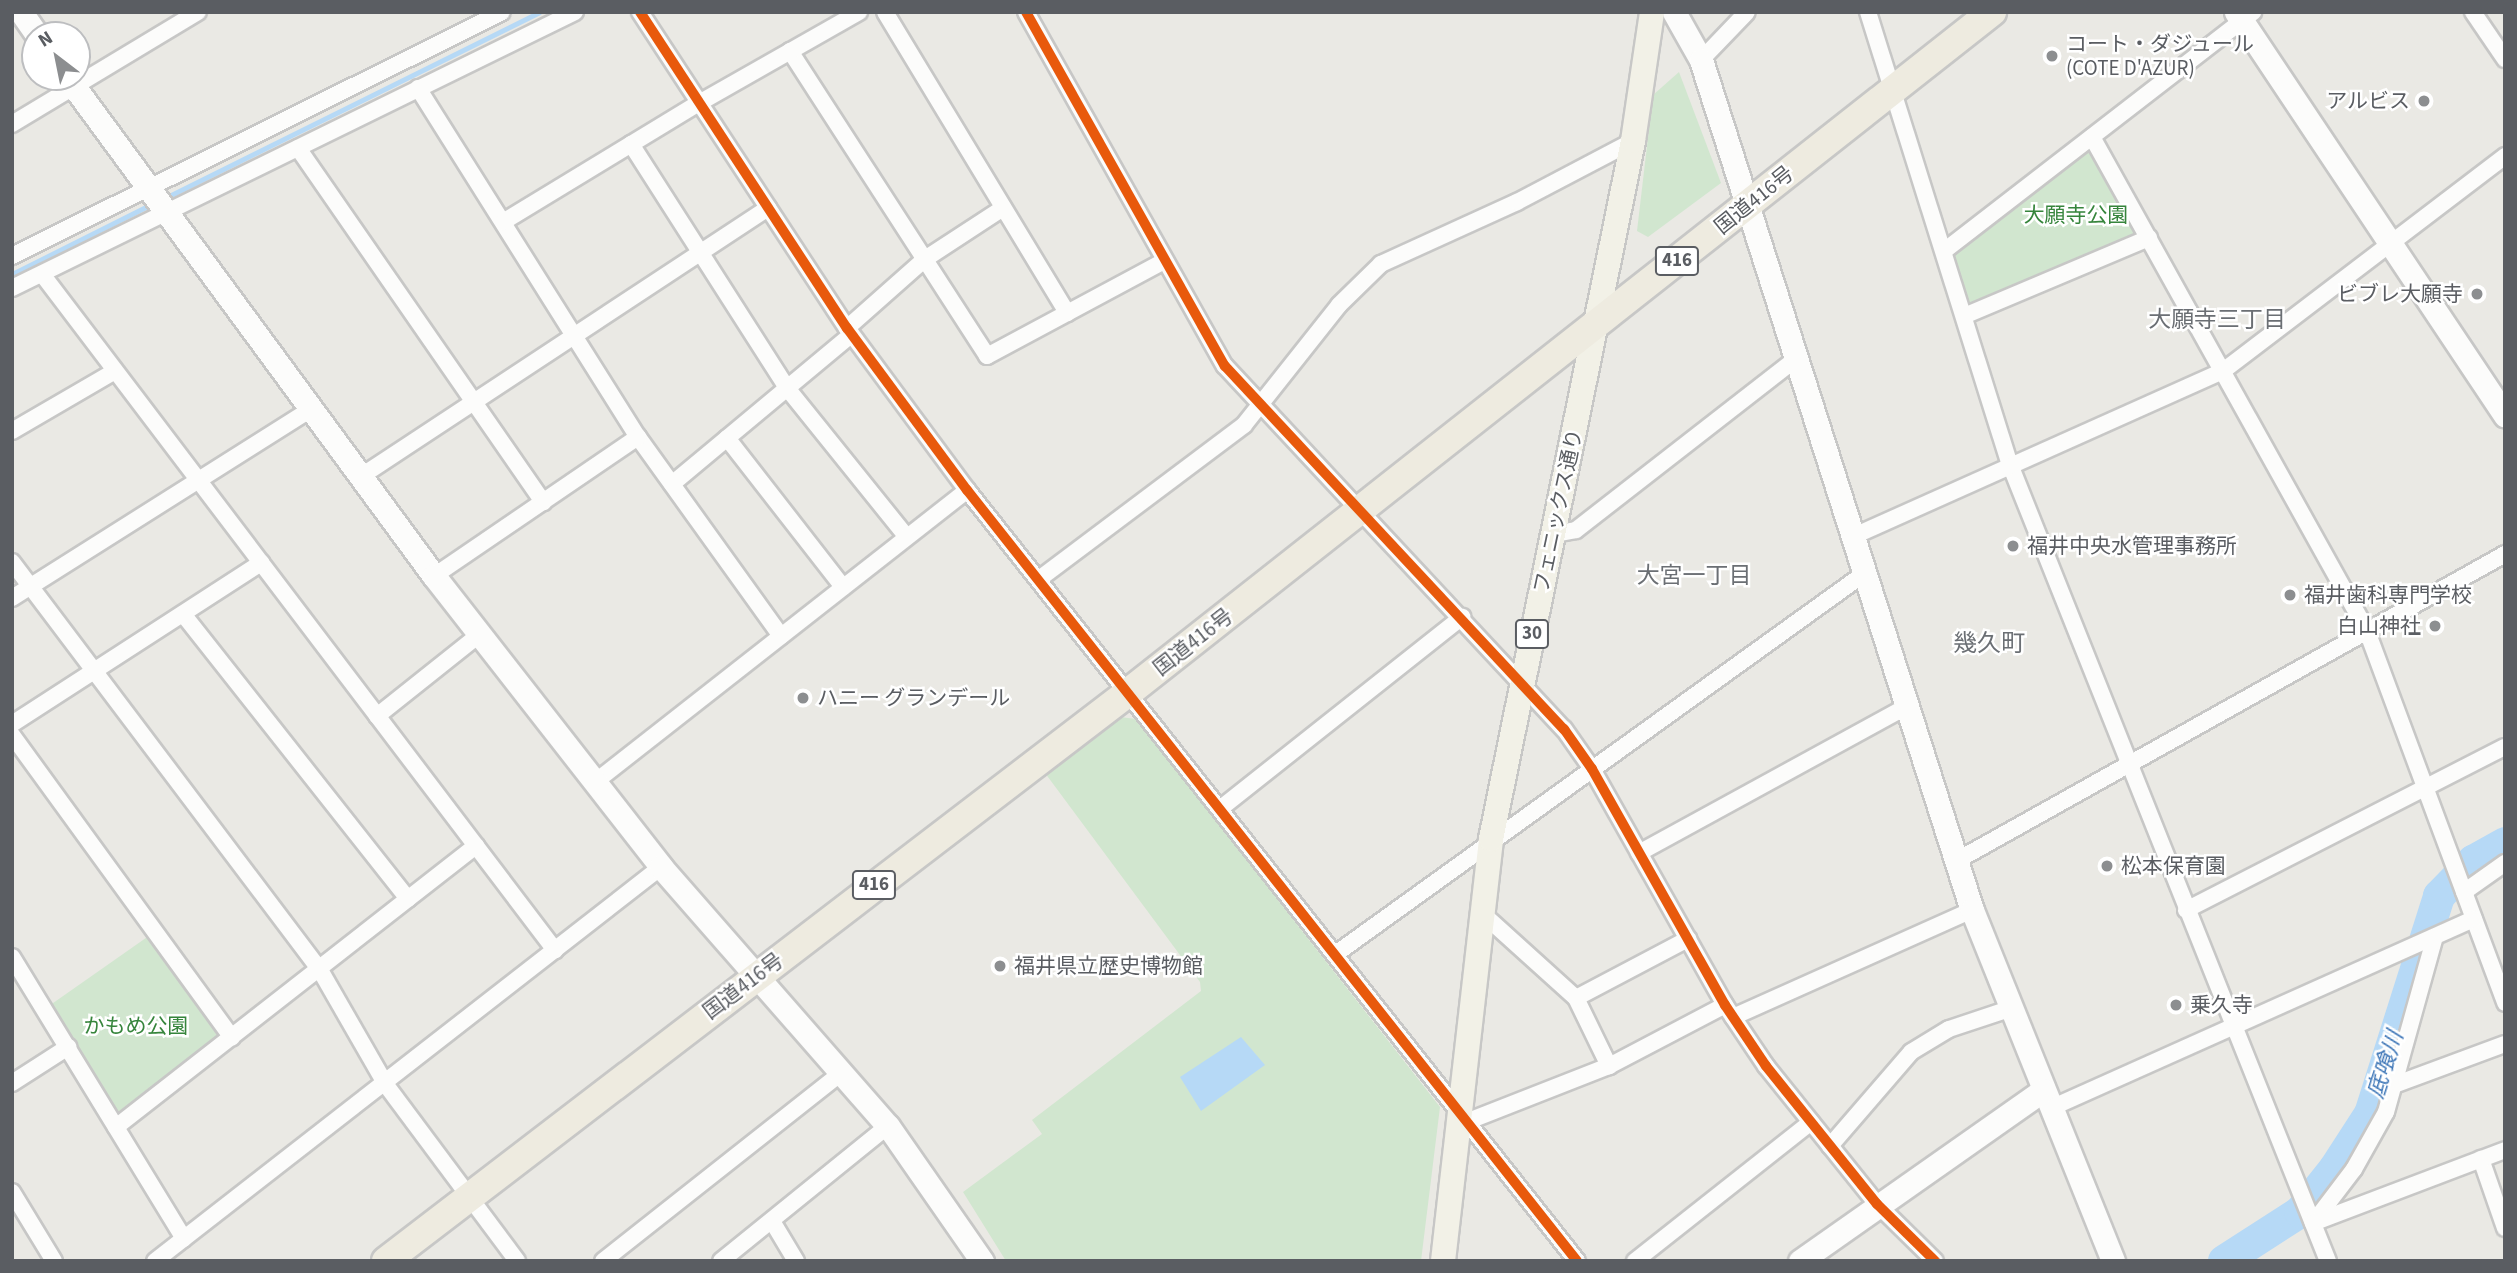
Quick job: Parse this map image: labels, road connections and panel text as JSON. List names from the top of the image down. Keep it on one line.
{"streets":{"highway":["国道416号","416"],"main road":["フェニックス通り","30"]},"crossings":[["国道416号","フェニックス通り"]],"districts":["大願寺三丁目","大宮一丁目","幾久町"],"water":["底喰川"],"parks":["大願寺公園","かもめ公園"],"places":["コート・ダジュール (COTE D'AZUR)","アルビス","ビブレ大願寺","福井中央水管理事務所","福井歯科専門学校","白山神社","ハニー グランデール","松本保育園","福井県立歴史博物館","乗久寺"],"north":"top left"}
